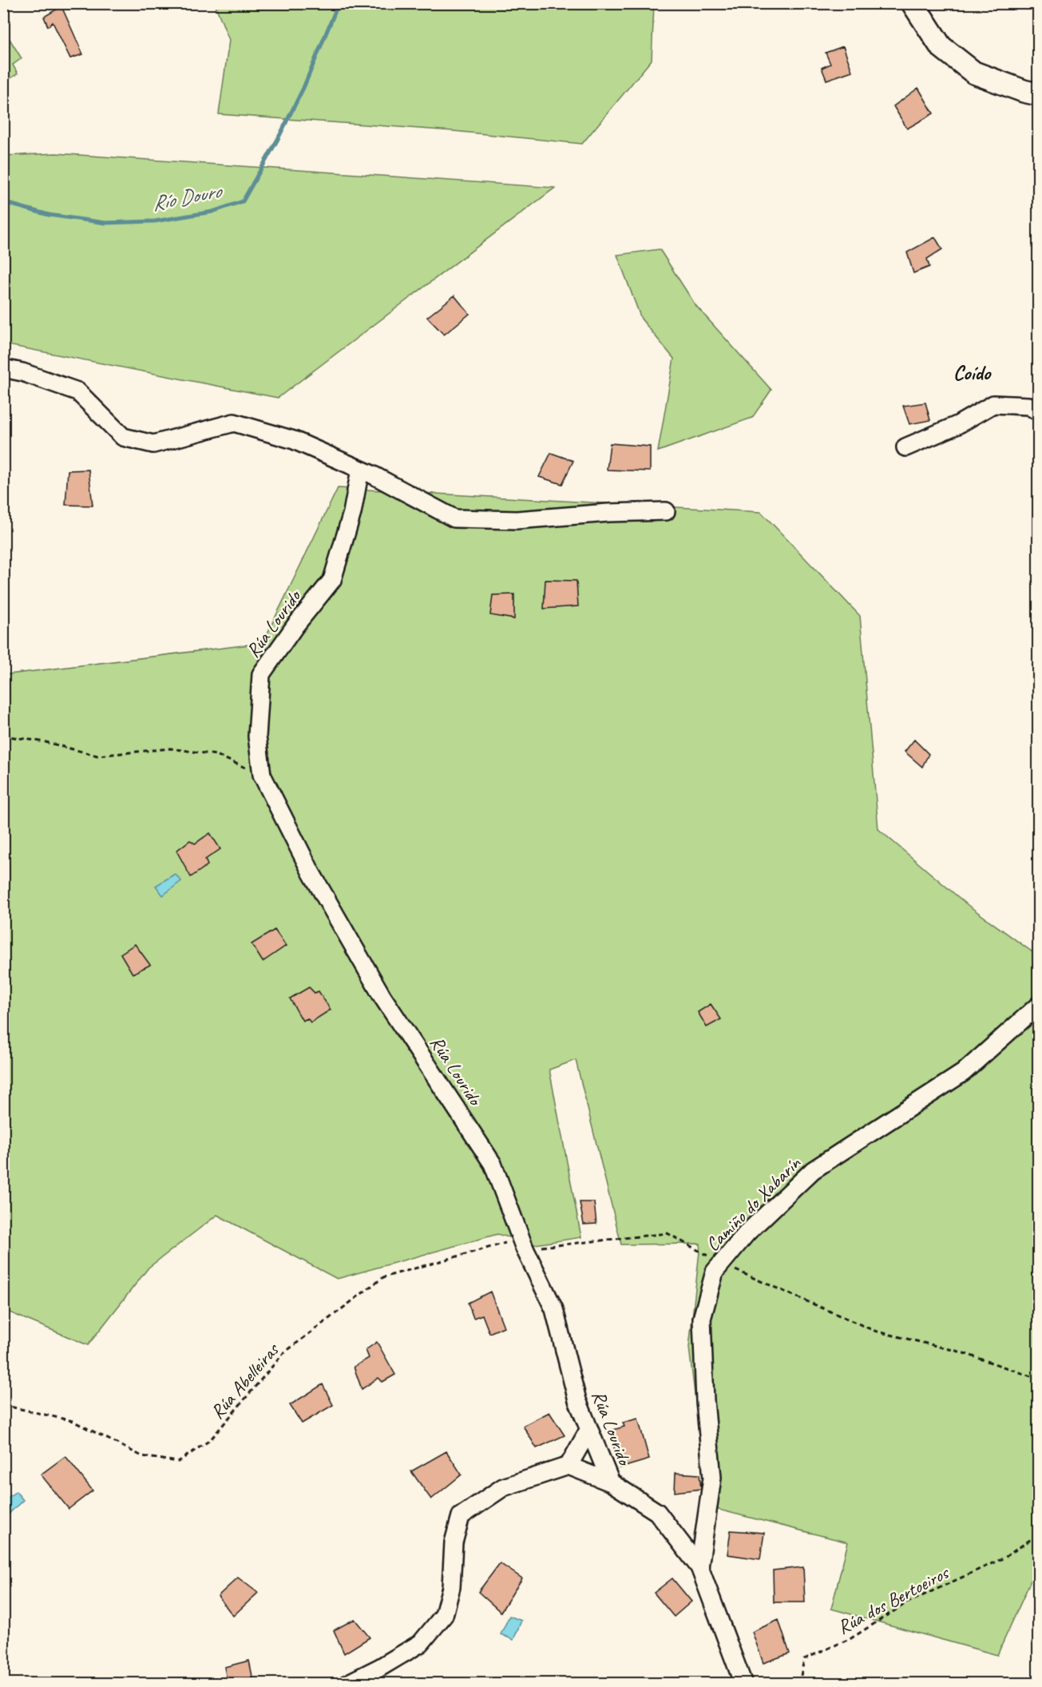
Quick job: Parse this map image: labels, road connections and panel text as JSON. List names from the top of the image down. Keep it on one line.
{"streets":{"street":["Rúa Lourido","Camiño do Xabarín"],"path":["Rúa Abelleiras","Rúa dos Bertoeiros"]},"crossings":[["Rúa Lourido","Camiño do Xabarín"],["Rúa Lourido","Rúa Abelleiras"],["Camiño do Xabarín","Rúa Abelleiras"]],"districts":["Coído"],"water":["Río Douro"]}
